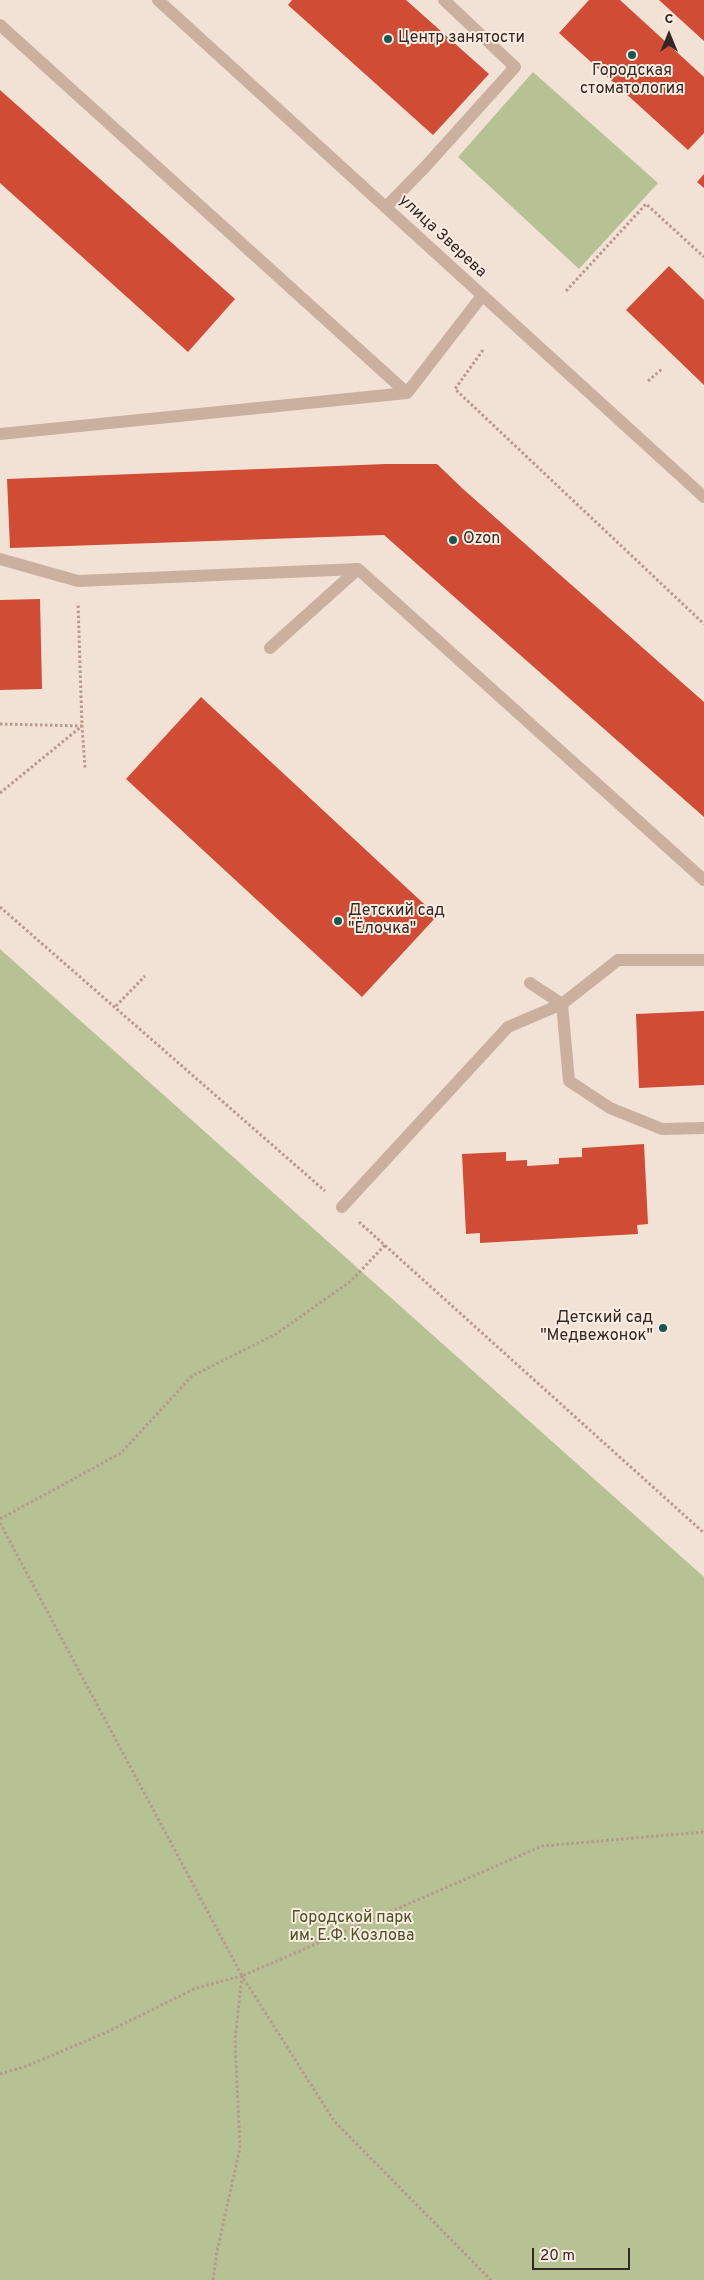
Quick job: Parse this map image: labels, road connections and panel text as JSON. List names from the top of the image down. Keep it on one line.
{"streets":{"street":["улица Зверева"]},"parks":["Городской парк им. Е.Ф. Козлова"],"places":["Центр занятости","Городская стоматология","Ozon","Детский сад \"Ёлочка\"","Детский сад \"Медвежонок\""],"scale_bar":"20 m","north":"top"}
